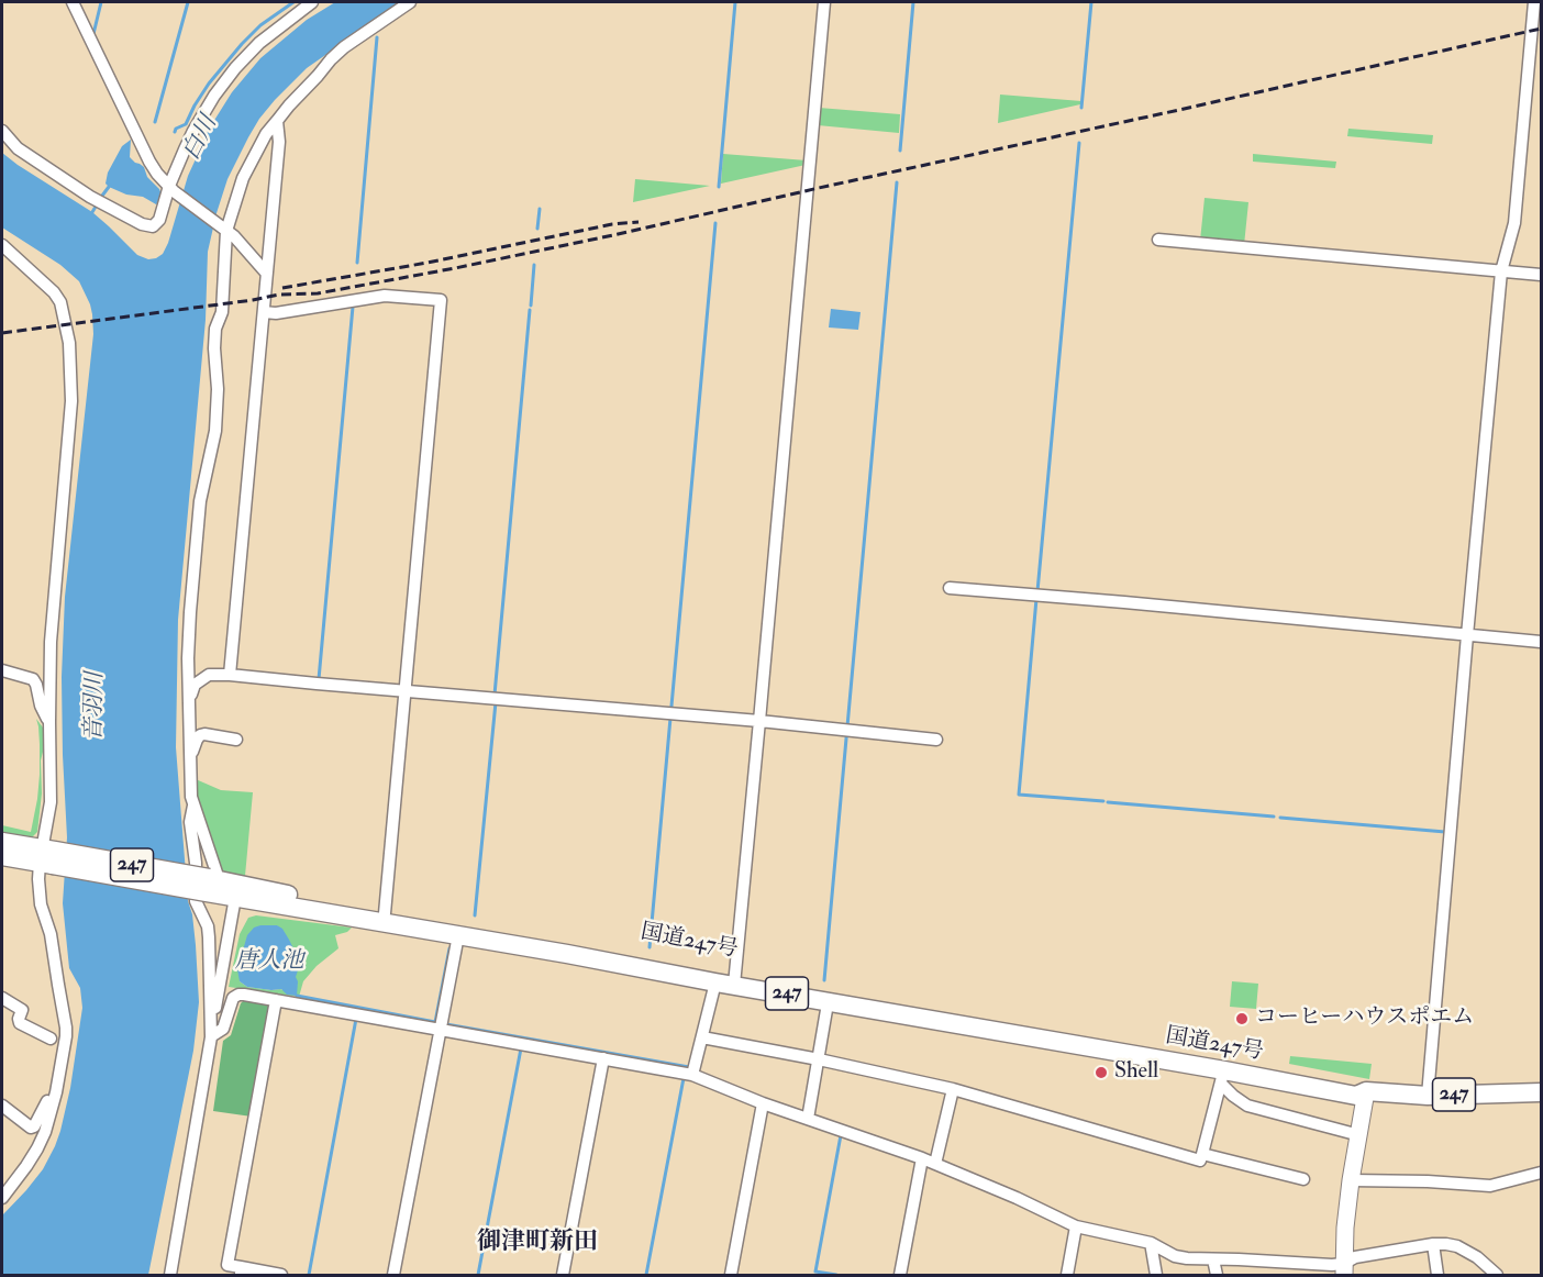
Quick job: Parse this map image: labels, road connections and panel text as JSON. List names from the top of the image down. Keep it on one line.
{"streets":{"highway":["247","国道247号"]},"districts":["御津町新田"],"water":["白川","音羽川","唐人池"],"places":["コーヒーハウスポエム","Shell"]}
